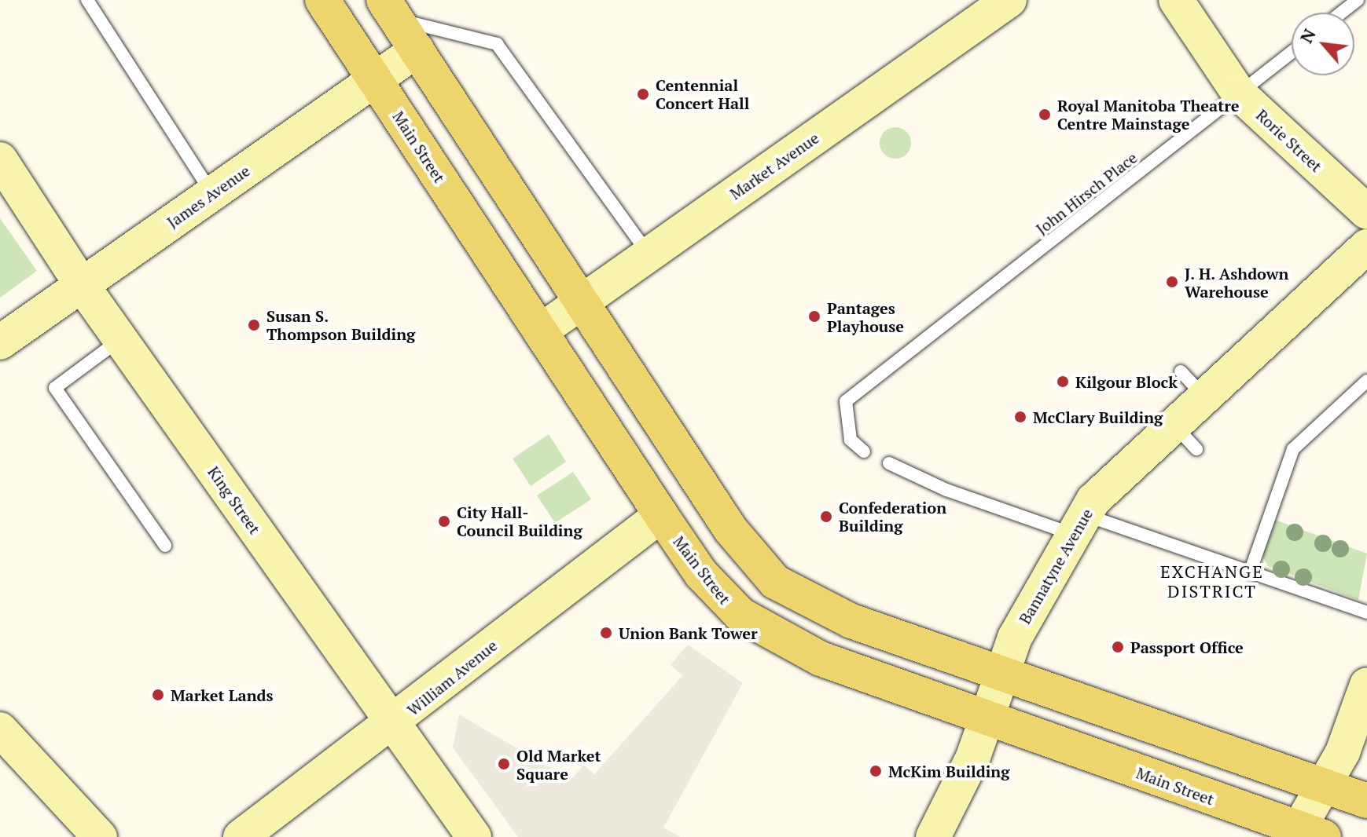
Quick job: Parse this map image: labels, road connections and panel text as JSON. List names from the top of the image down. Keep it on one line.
{"streets":{"main road":["Rorie Street","Main Street","Market Avenue","James Avenue","King Street","Bannatyne Avenue","William Avenue"],"lane":["John Hirsch Place"]},"crossings":[["Rorie Street","John Hirsch Place"],["Main Street","Market Avenue"],["Main Street","James Avenue"],["Main Street","Bannatyne Avenue"],["Main Street","William Avenue"],["James Avenue","King Street"],["King Street","William Avenue"]],"districts":["EXCHANGE DISTRICT"],"places":["Centennial Concert Hall","Royal Manitoba Theatre Centre Mainstage","J. H. Ashdown Warehouse","Pantages Playhouse","Susan S. Thompson Building","Kilgour Block","McClary Building","Confederation Building","City Hall- Council Building","Union Bank Tower","Passport Office","Market Lands","Old Market Square","McKim Building"],"north":"top left"}
